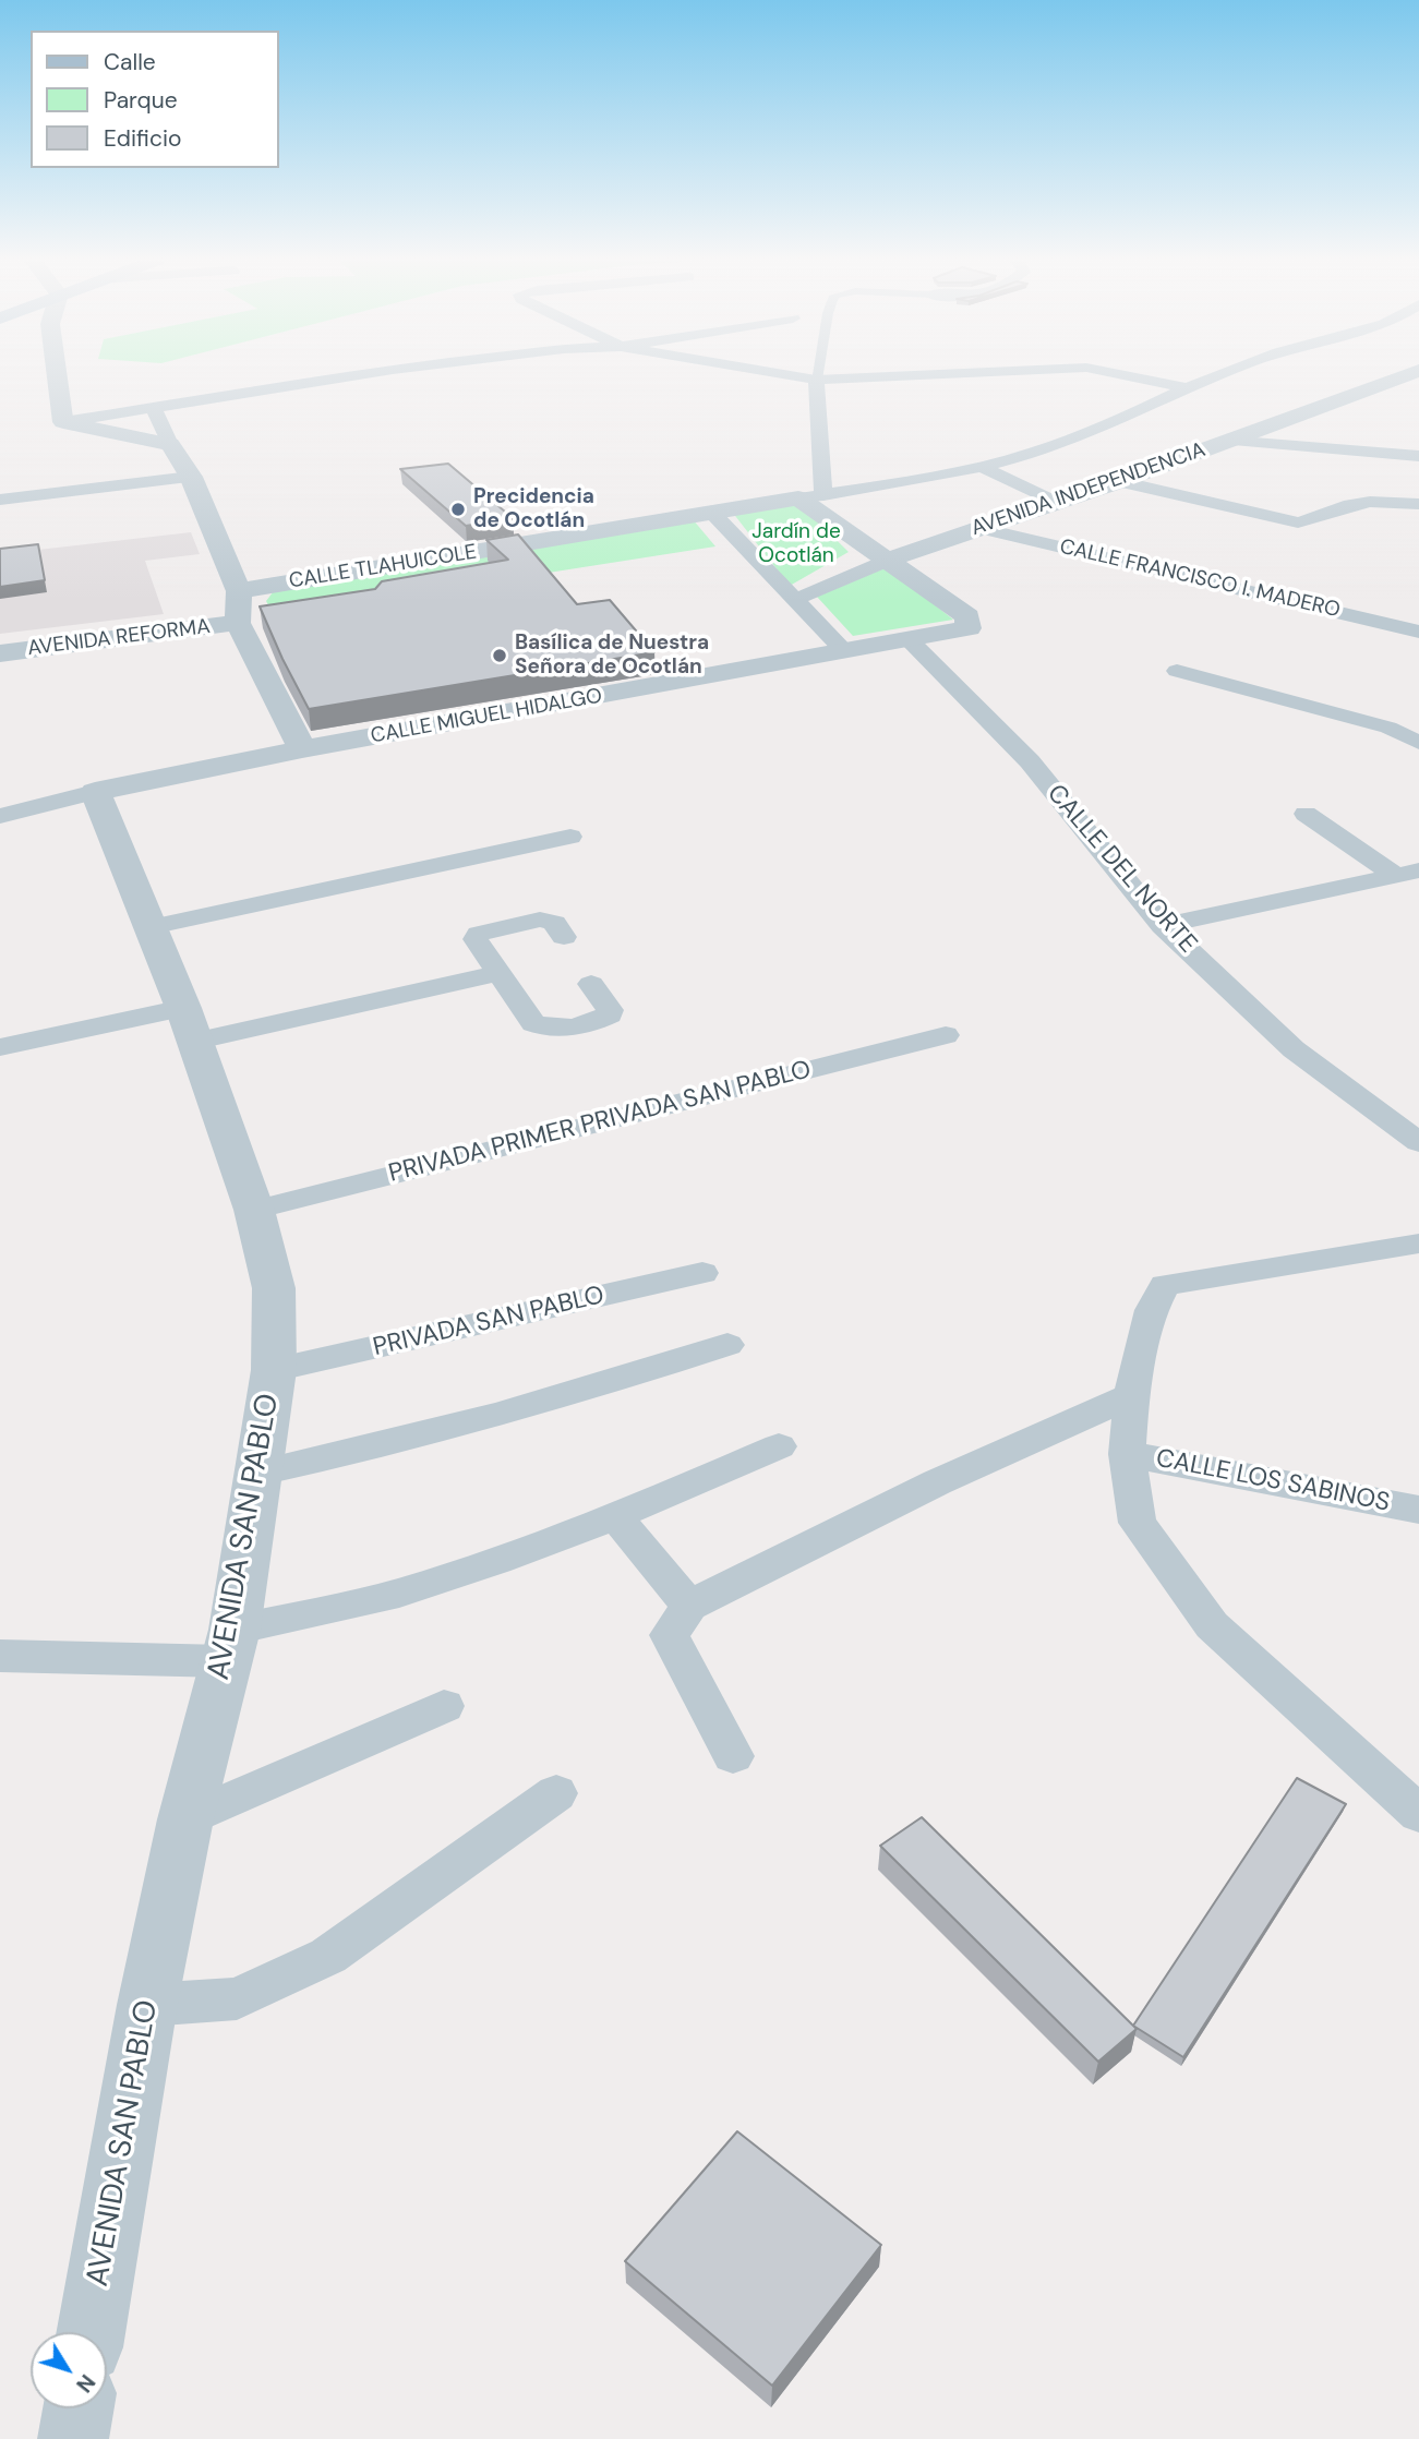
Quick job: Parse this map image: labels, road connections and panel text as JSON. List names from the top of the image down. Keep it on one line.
{"streets":{"street":["AVENIDA INDEPENDENCIA","CALLE TLAHUICOLE","CALLE FRANCISCO I. MADERO","AVENIDA REFORMA","CALLE MIGUEL HIDALGO","CALLE DEL NORTE","PRIVADA PRIMER PRIVADA SAN PABLO","PRIVADA SAN PABLO","CALLE LOS SABINOS","AVENIDA SAN PABLO"]},"crossings":[["AVENIDA INDEPENDENCIA","CALLE FRANCISCO I. MADERO"],["AVENIDA INDEPENDENCIA","CALLE MIGUEL HIDALGO"],["CALLE MIGUEL HIDALGO","CALLE DEL NORTE"],["CALLE MIGUEL HIDALGO","AVENIDA SAN PABLO"],["PRIVADA PRIMER PRIVADA SAN PABLO","AVENIDA SAN PABLO"],["PRIVADA SAN PABLO","AVENIDA SAN PABLO"]],"parks":["Jardín de Ocotlán"],"places":["Precidencia de Ocotlán","Basílica de Nuestra Señora de Ocotlán"],"legend":["Calle","Parque","Edificio"],"north":"bottom right"}
